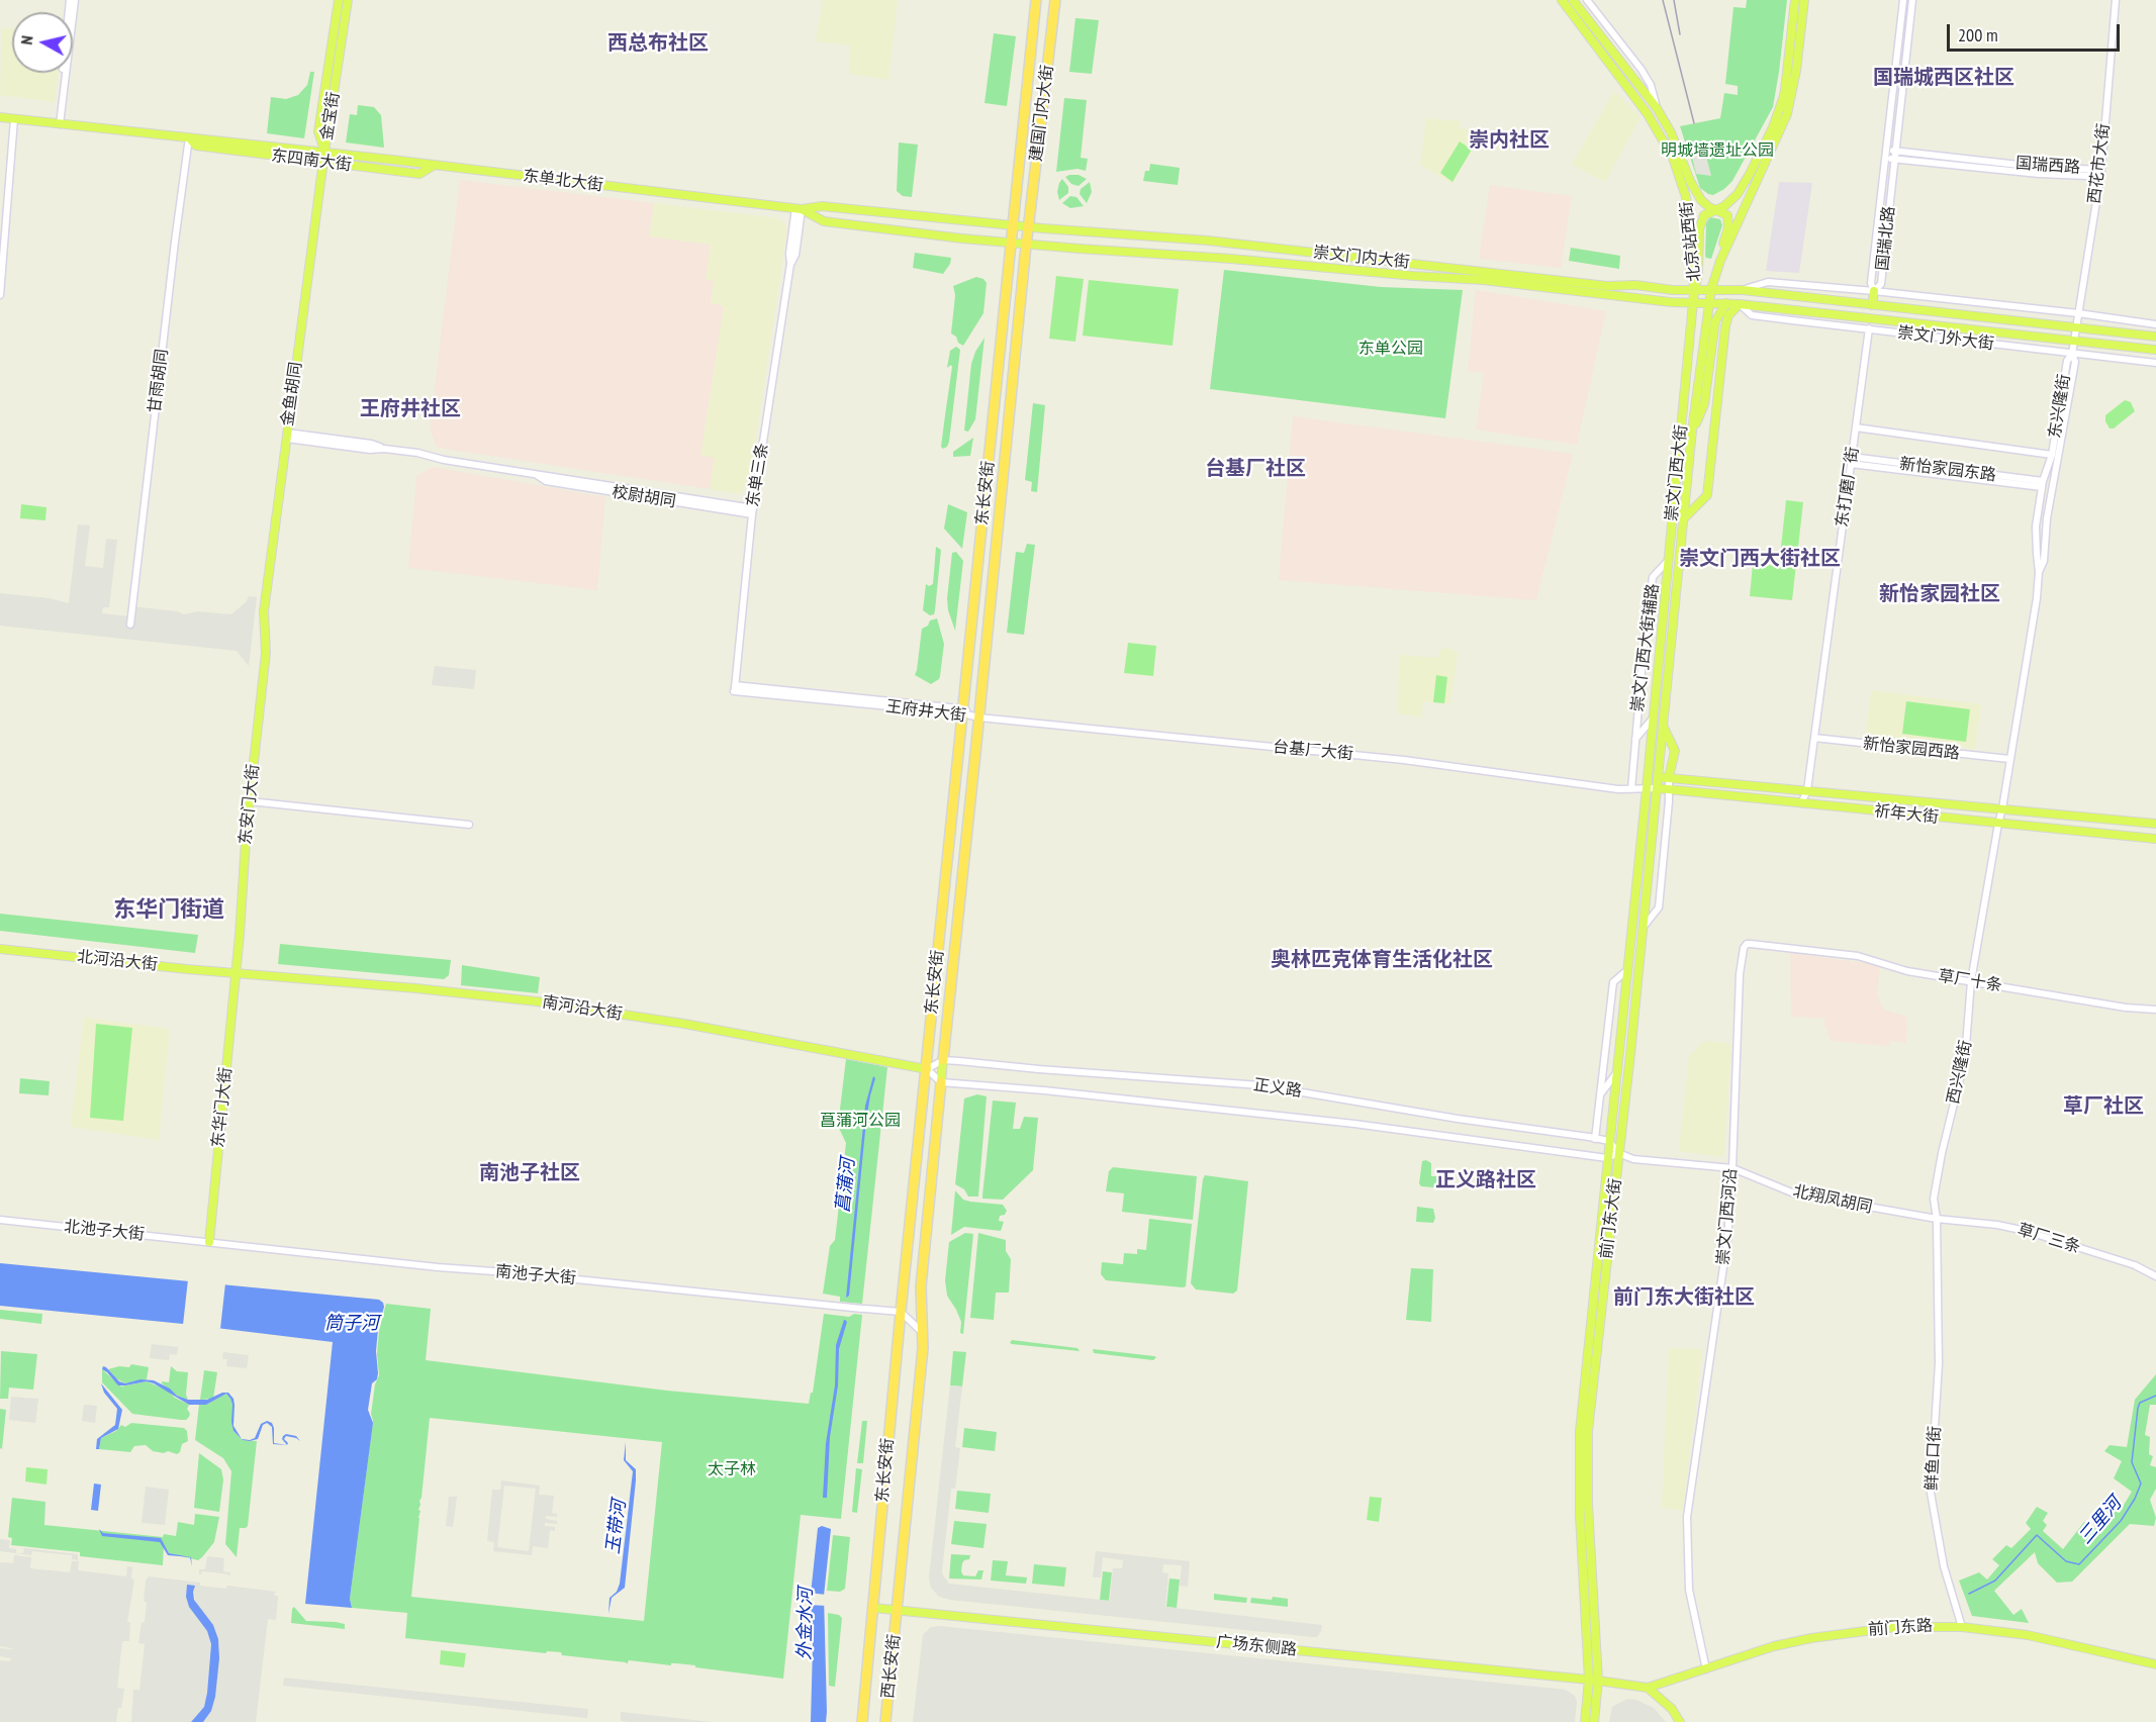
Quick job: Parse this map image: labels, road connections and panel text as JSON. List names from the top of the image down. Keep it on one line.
{"streets":{"highway":["建国门内大街","东长安街","西长安街"],"main road":["金宝街","东四南大街","东单北大街","北京站西街","崇文门内大街","崇文门外大街","金鱼胡同","崇文门西大街","东安门大街","祈年大街","北河沿大街","南河沿大街","东华门大街","前门东大街","前门东路","广场东侧路"],"street":["西花市大街","国瑞西路","国瑞北路","甘雨胡同","东兴隆街","新怡家园东路","东单三条","东打磨厂街","校尉胡同","崇文门西大街辅路","王府井大街","新怡家园西路","台基厂大街","草厂十条","西兴隆街","正义路","北翔凤胡同","崇文门西河沿","北池子大街","草厂三条","南池子大街","鲜鱼口街"]},"crossings":[["建国门内大街","东单北大街"],["建国门内大街","崇文门内大街"],["建国门内大街","东长安街"],["金宝街","东四南大街"],["金宝街","东单北大街"],["金宝街","金鱼胡同"],["东四南大街","东单北大街"],["东四南大街","甘雨胡同"],["东四南大街","金鱼胡同"],["西花市大街","国瑞西路"],["西花市大街","崇文门外大街"],["西花市大街","东兴隆街"],["国瑞西路","国瑞北路"],["东单北大街","崇文门内大街"],["东单北大街","金鱼胡同"],["东单北大街","东单三条"],["东单北大街","东长安街"],["国瑞北路","崇文门外大街"],["北京站西街","崇文门内大街"],["北京站西街","崇文门外大街"],["北京站西街","崇文门西大街"],["崇文门内大街","崇文门外大街"],["崇文门内大街","崇文门西大街"],["崇文门内大街","东长安街"],["崇文门外大街","东兴隆街"],["崇文门外大街","崇文门西大街"],["崇文门外大街","东打磨厂街"],["金鱼胡同","校尉胡同"],["金鱼胡同","东安门大街"],["东兴隆街","新怡家园东路"],["东兴隆街","新怡家园西路"],["东兴隆街","祈年大街"],["东兴隆街","西兴隆街"],["新怡家园东路","东打磨厂街"],["崇文门西大街","崇文门西大街辅路"],["崇文门西大街","台基厂大街"],["崇文门西大街","祈年大街"],["崇文门西大街","前门东大街"],["东单三条","校尉胡同"],["东单三条","王府井大街"],["东打磨厂街","新怡家园西路"],["东打磨厂街","祈年大街"],["东长安街","王府井大街"],["东长安街","台基厂大街"],["东长安街","南河沿大街"],["东长安街","正义路"],["东长安街","南池子大街"],["东长安街","广场东侧路"],["东长安街","西长安街"],["崇文门西大街辅路","台基厂大街"],["王府井大街","台基厂大街"],["台基厂大街","祈年大街"],["台基厂大街","前门东大街"],["东安门大街","北河沿大街"],["东安门大街","南河沿大街"],["东安门大街","东华门大街"],["祈年大街","西兴隆街"],["祈年大街","前门东大街"],["北河沿大街","南河沿大街"],["北河沿大街","东华门大街"],["草厂十条","西兴隆街"],["草厂十条","崇文门西河沿"],["南河沿大街","东华门大街"],["西兴隆街","北翔凤胡同"],["西兴隆街","草厂三条"],["西兴隆街","鲜鱼口街"],["正义路","前门东大街"],["东华门大街","北池子大街"],["东华门大街","南池子大街"],["北翔凤胡同","崇文门西河沿"],["北翔凤胡同","前门东大街"],["北翔凤胡同","草厂三条"],["崇文门西河沿","前门东路"],["前门东大街","广场东侧路"],["北池子大街","南池子大街"],["鲜鱼口街","前门东路"],["前门东路","广场东侧路"],["广场东侧路","西长安街"]],"districts":["西总布社区","国瑞城西区社区","崇内社区","王府井社区","台基厂社区","崇文门西大街社区","新怡家园社区","东华门街道","奥林匹克体育生活化社区","草厂社区","南池子社区","正义路社区","前门东大街社区"],"water":["菖蒲河","筒子河","三里河","玉带河","外金水河"],"parks":["明城墙遗址公园","东单公园","菖蒲河公园","太子林"],"scale_bar":"200 m","north":"left"}
